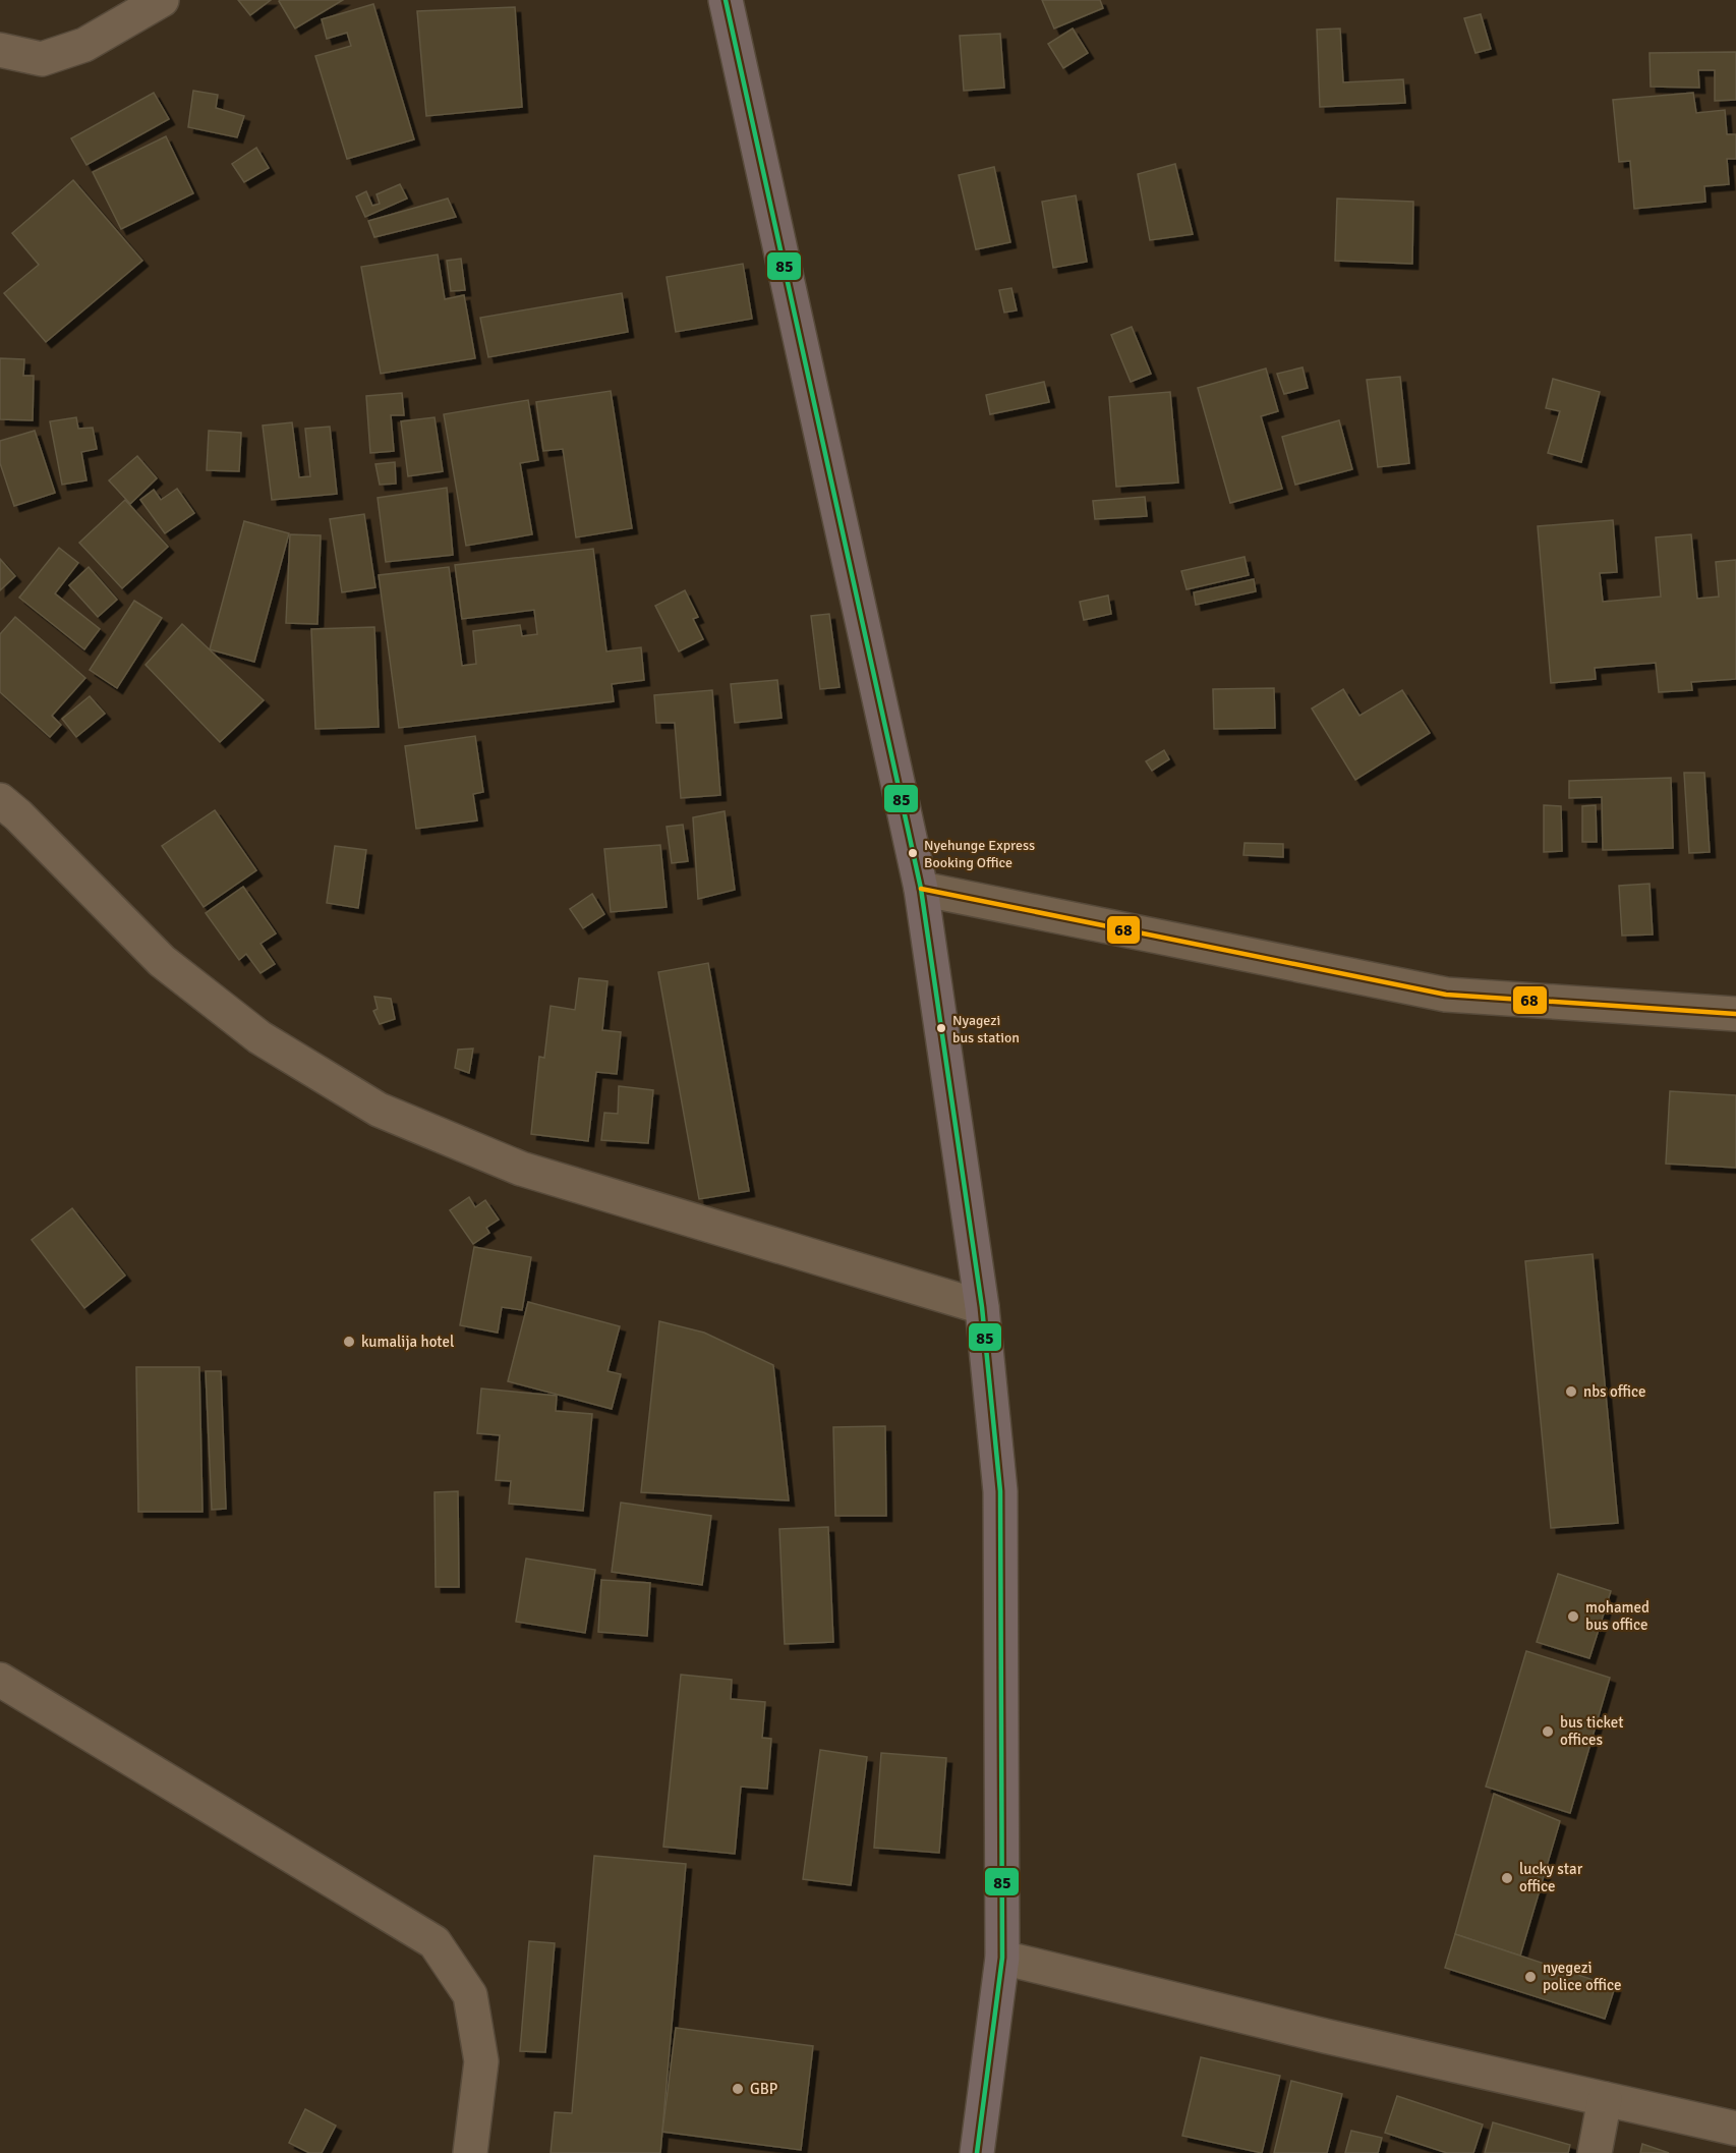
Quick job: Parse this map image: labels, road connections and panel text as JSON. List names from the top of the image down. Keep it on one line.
{"places":["Nyehunge Express Booking Office","Nyagezi bus station","kumalija hotel","nbs office","mohamed bus office","bus ticket offices","lucky star office","nyegezi police office","GBP"],"lines":["transit line 85","transit line 68"]}
